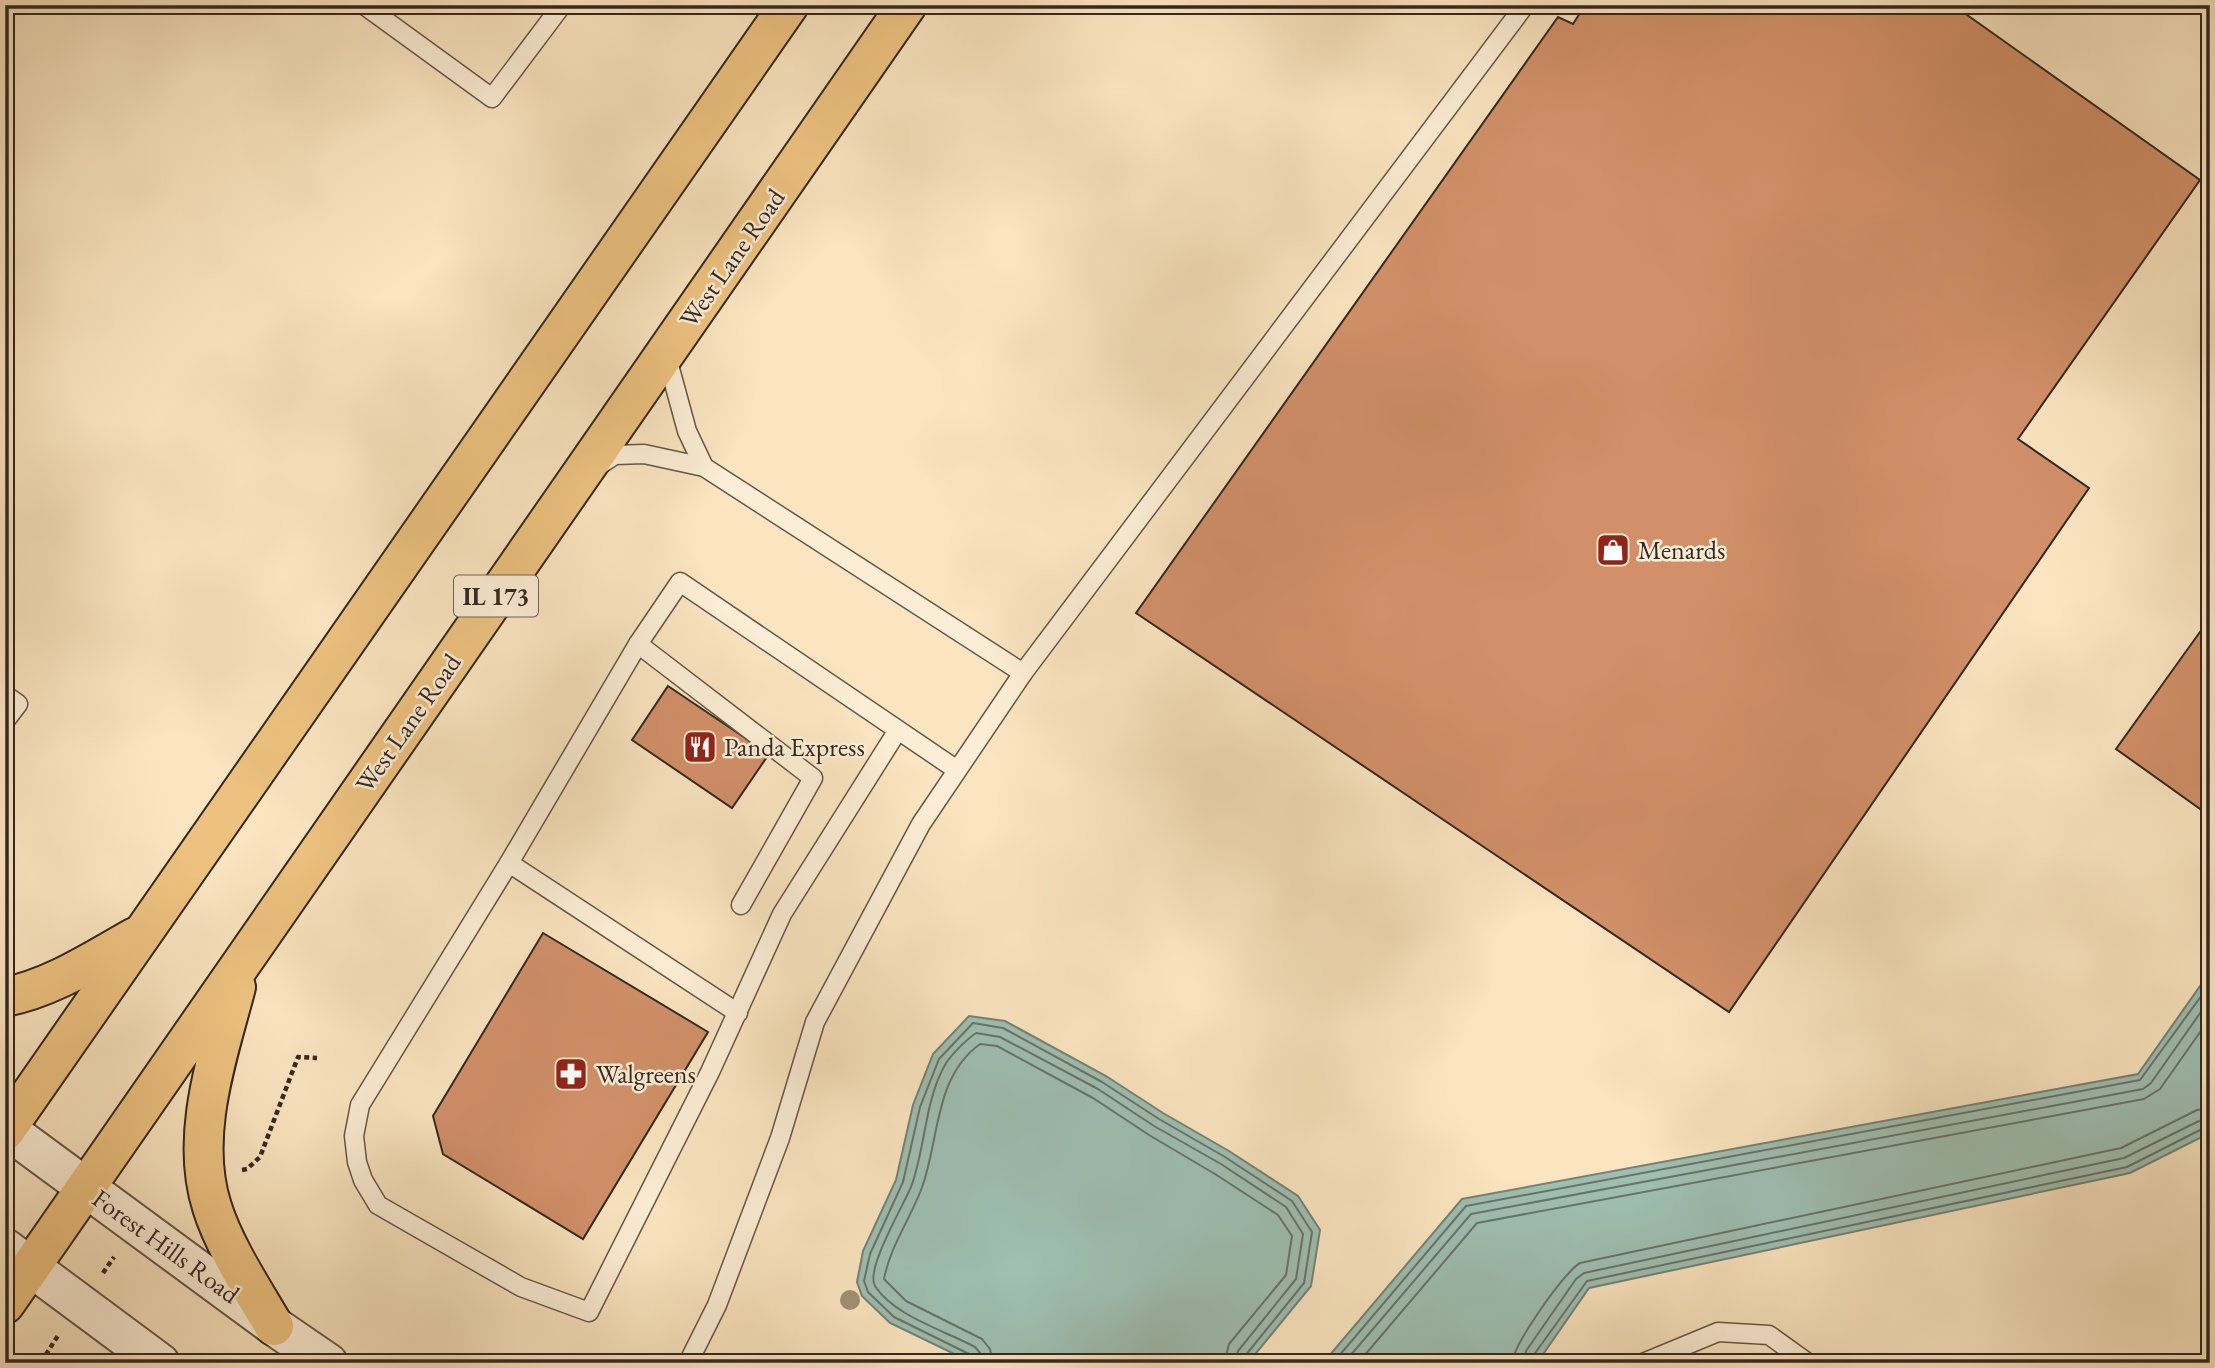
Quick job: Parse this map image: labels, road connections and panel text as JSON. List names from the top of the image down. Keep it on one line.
{"streets":{"main road":["West Lane Road","IL 173"],"street":["Forest Hills Road"]},"crossings":[["West Lane Road","Forest Hills Road"]],"places":{"shop":["Menards"],"restaurant":["Panda Express"],"pharmacy":["Walgreens"]}}
